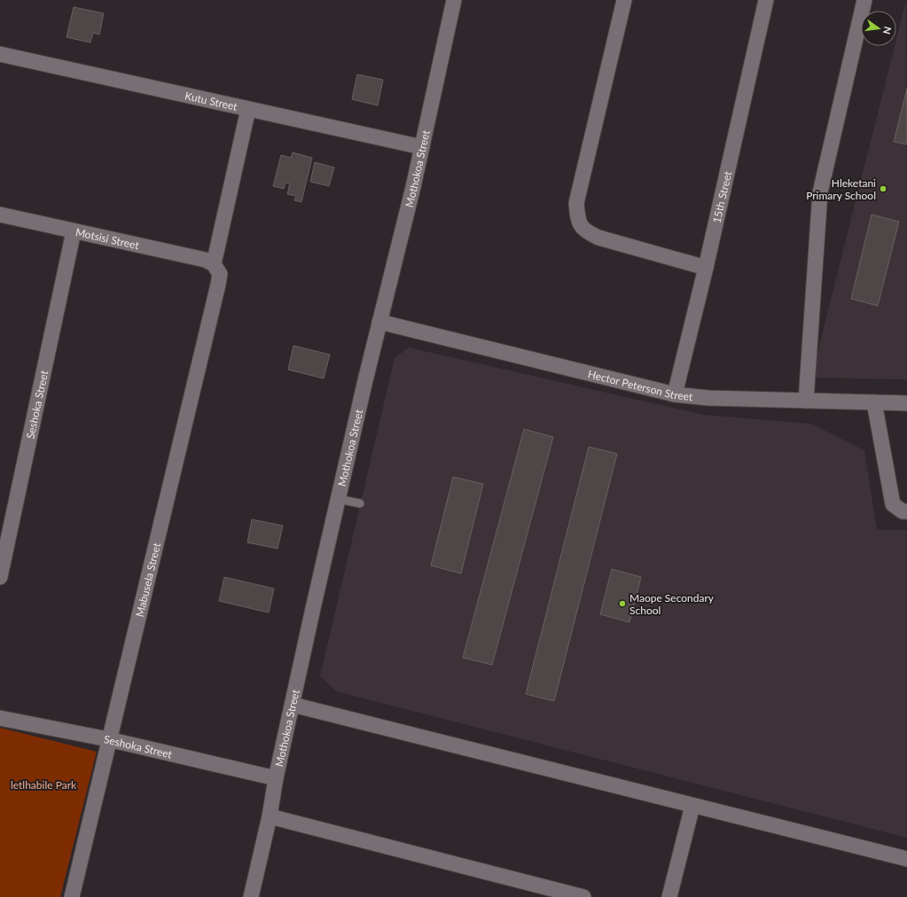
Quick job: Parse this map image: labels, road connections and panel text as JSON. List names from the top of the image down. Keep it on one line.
{"streets":{"street":["Kutu Street","Mothokoa Street","15th Street","Motsisi Street","Hector Peterson Street","Seshoka Street","Mabusela Street"]},"crossings":[["Kutu Street","Mothokoa Street"],["Mothokoa Street","Hector Peterson Street"],["Mothokoa Street","Seshoka Street"],["15th Street","Hector Peterson Street"],["Motsisi Street","Seshoka Street"],["Motsisi Street","Mabusela Street"],["Seshoka Street","Mabusela Street"]],"parks":["letlhabile Park"],"places":["Hleketani Primary School","Maope Secondary School"],"north":"right"}
